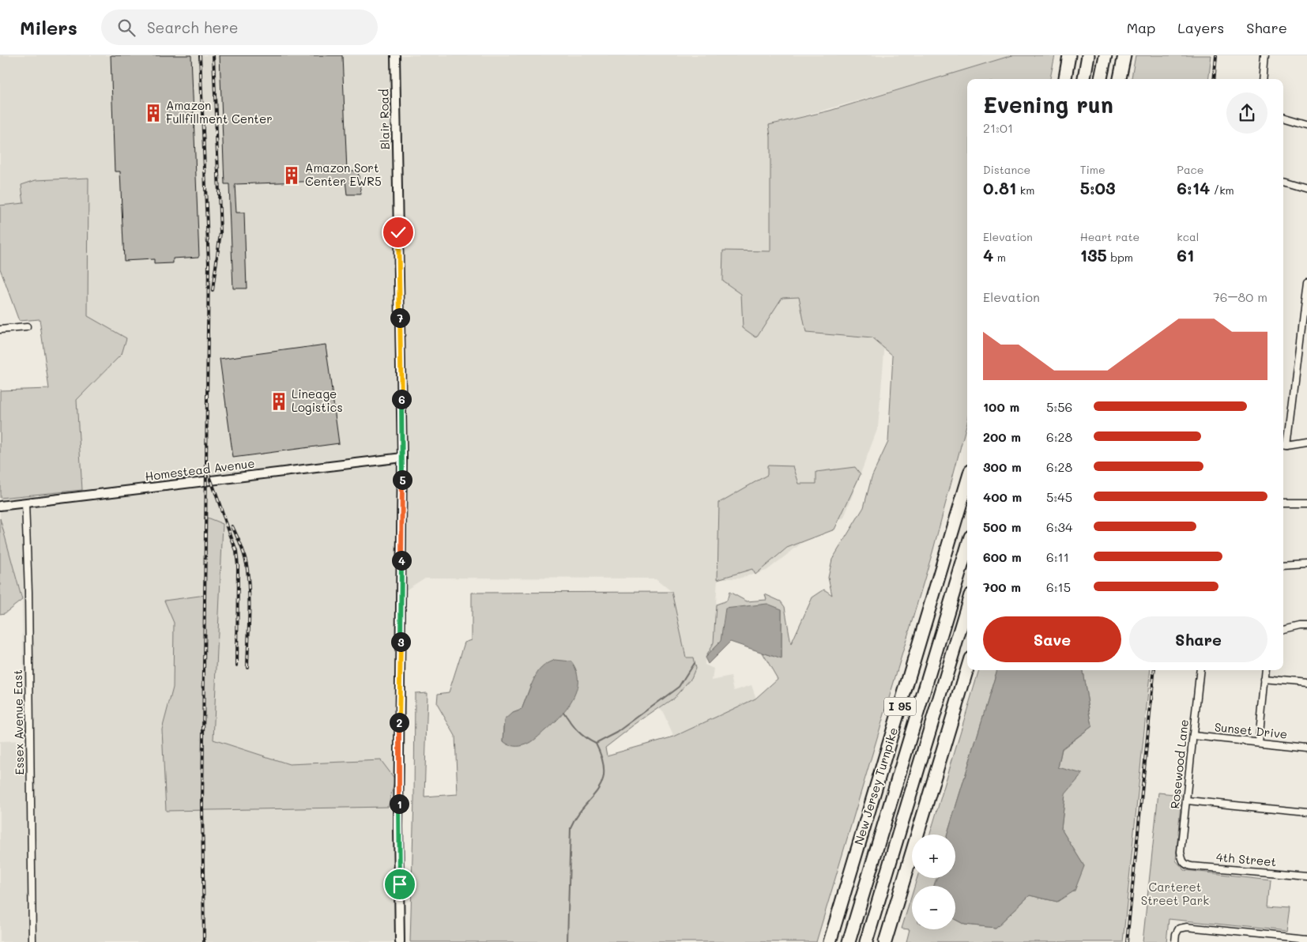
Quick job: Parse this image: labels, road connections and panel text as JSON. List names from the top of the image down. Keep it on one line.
{"streets":{"highway":["I 95","New Jersey Turnpike"],"street":["Blair Road","Homestead Avenue","Essex Avenue East","Sunset Drive","Rosewood Lane","4th Street"]},"crossings":[["Blair Road","Homestead Avenue"],["Homestead Avenue","Essex Avenue East"],["Sunset Drive","Rosewood Lane"],["Rosewood Lane","4th Street"]],"parks":["Carteret Street Park"],"places":{"building":["Amazon Fullfillment Center","Amazon Sort Center EWR5","Lineage Logistics"]},"page":{"header":"Milers","search":"Search here","nav":["Map","Layers","Share"],"heading":["Evening run","21:01"],"stats":[["Distance","0.81 km"],["Time","5:03"],["Pace","6:14 /km"],["Elevation","4 m"],["Heart rate","135 bpm"],["kcal","61"]],"chart":["Elevation","76–80 m"],"pins":["7","6","5","4","3","2","1"],"list":[{"name":"100 m","note":"5:56"},{"name":"200 m","note":"6:28"},{"name":"300 m","note":"6:28"},{"name":"400 m","note":"5:45"},{"name":"500 m","note":"6:34"},{"name":"600 m","note":"6:11"},{"name":"700 m","note":"6:15"}],"buttons":["Save","Share"],"map_buttons":["+","−"]}}
